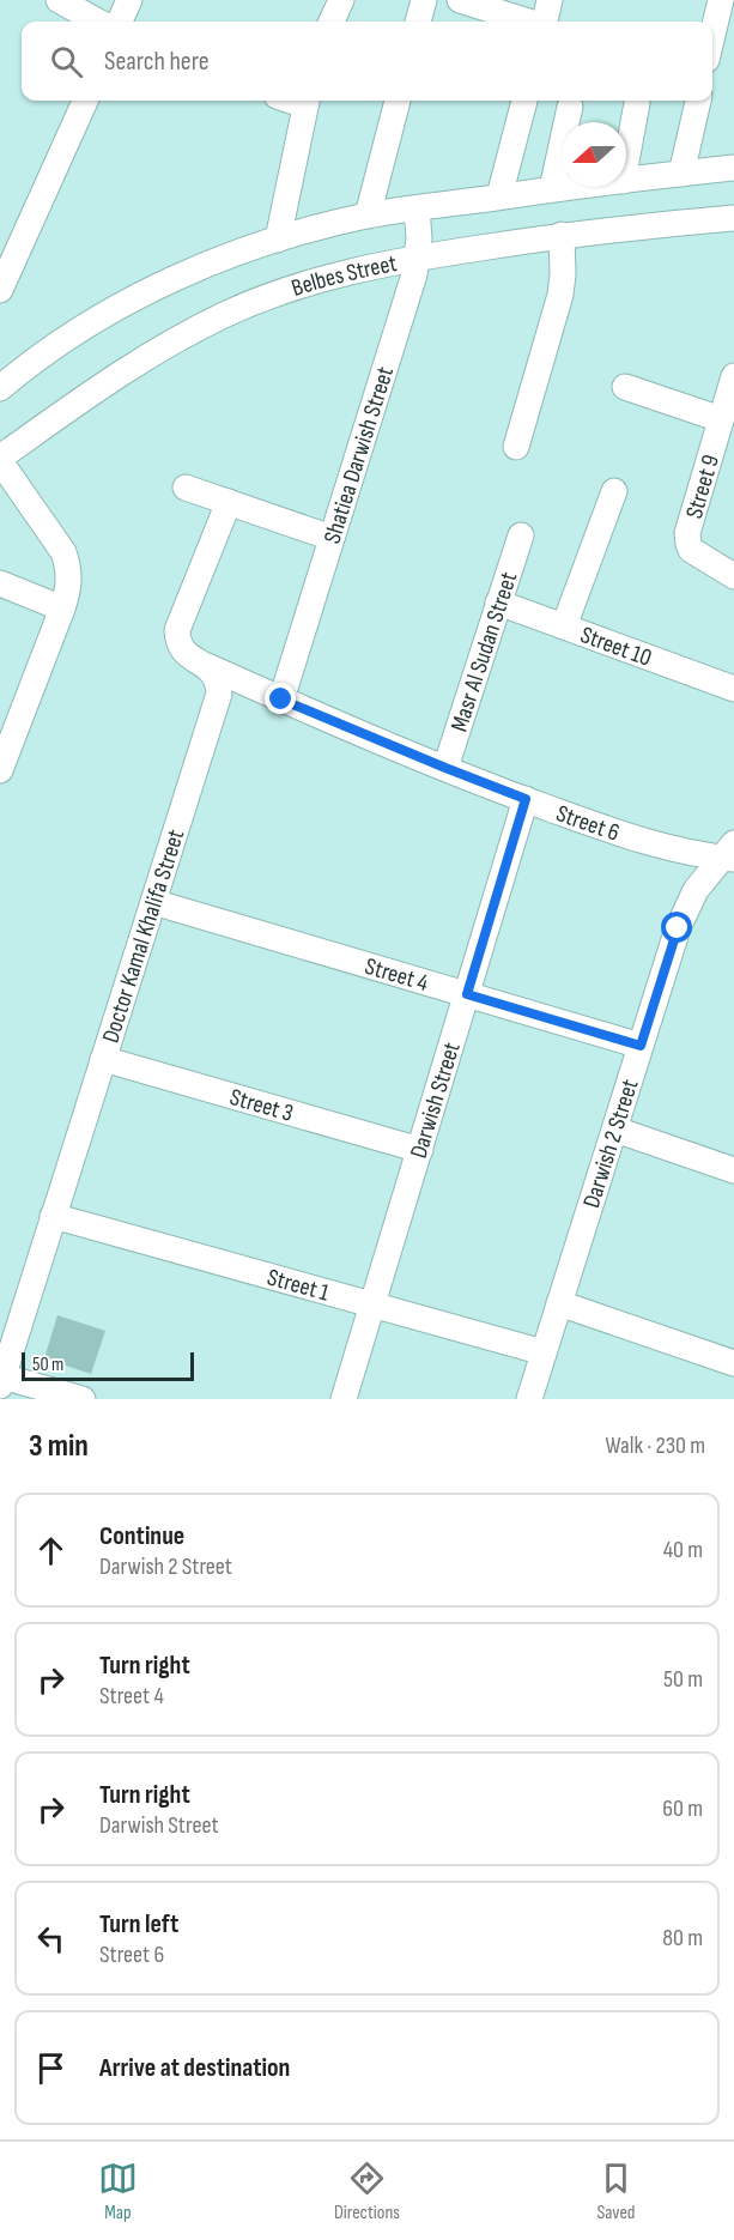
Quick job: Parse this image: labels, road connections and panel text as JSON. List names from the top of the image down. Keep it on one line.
{"streets":{"street":["Belbes Street","Shatiea Darwish Street","Street 9","Street 10","Masr Al Sudan Street","Street 6","Doctor Kamal Khalifa Street","Street 4","Darwish Street","Street 3","Darwish 2 Street","Street 1"]},"crossings":[["Belbes Street","Shatiea Darwish Street"],["Shatiea Darwish Street","Street 6"],["Street 10","Masr Al Sudan Street"],["Masr Al Sudan Street","Street 6"],["Street 6","Doctor Kamal Khalifa Street"],["Street 6","Darwish Street"],["Street 6","Darwish 2 Street"],["Doctor Kamal Khalifa Street","Street 4"],["Doctor Kamal Khalifa Street","Street 3"],["Doctor Kamal Khalifa Street","Street 1"],["Street 4","Darwish Street"],["Street 4","Darwish 2 Street"],["Darwish Street","Street 3"],["Darwish Street","Street 1"],["Darwish 2 Street","Street 1"]],"scale_bar":"50 m","north":"left","page":{"search":"Search here","scale":"50 m","heading":["3 min","Walk · 230 m"],"list":[["Continue","Darwish 2 Street","40 m"],["Turn right","Street 4","50 m"],["Turn right","Darwish Street","60 m"],["Turn left","Street 6","80 m"],"Arrive at destination"],"nav":["Map","Directions","Saved"]}}
